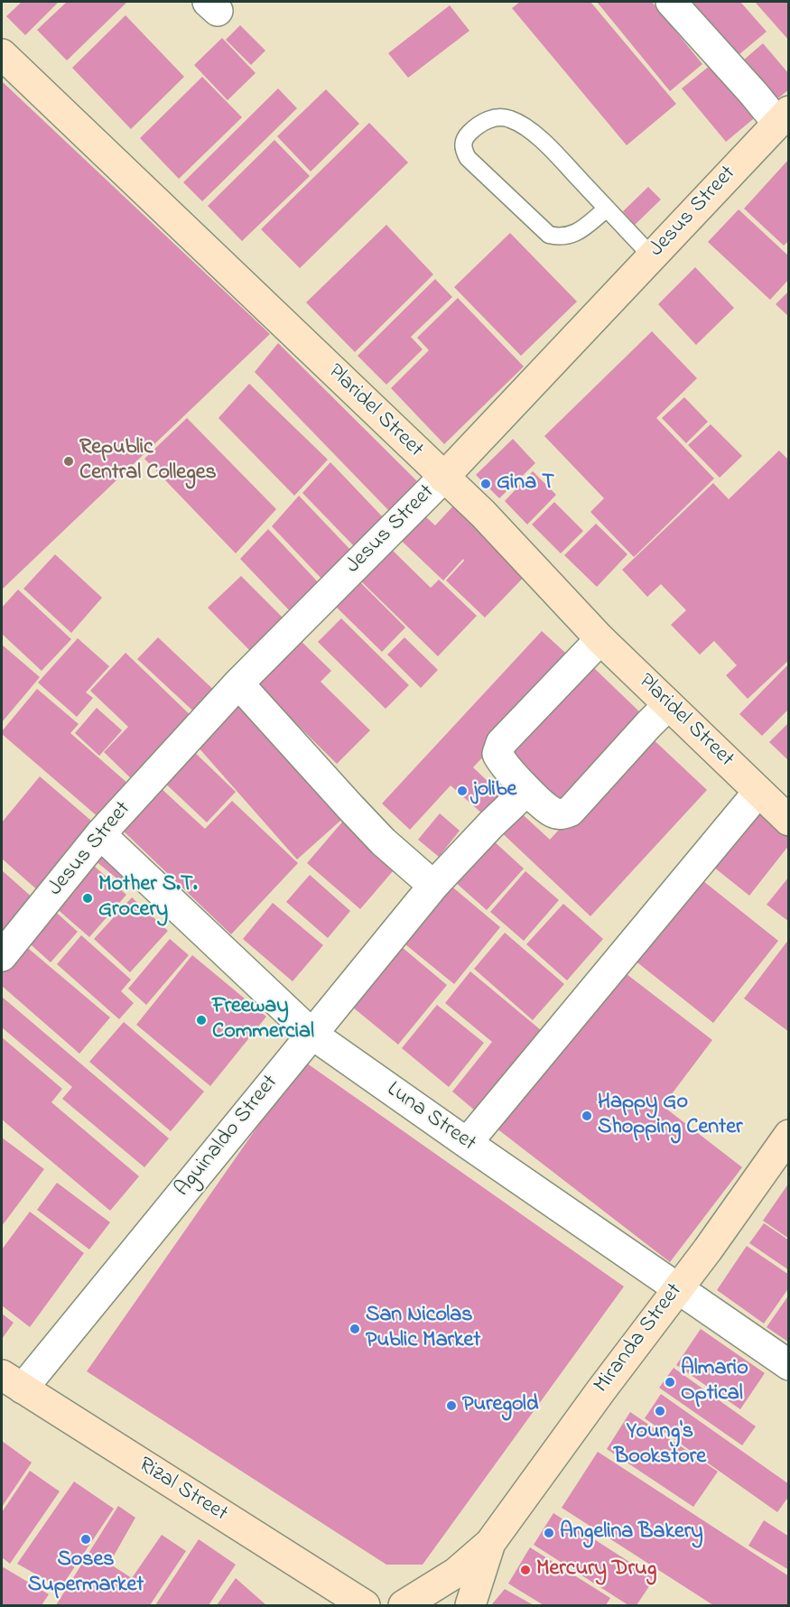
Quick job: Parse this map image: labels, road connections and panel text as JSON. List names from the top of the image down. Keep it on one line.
{"streets":{"street":["Jesus Street","Plaridel Street","Luna Street","Aguinaldo Street","Miranda Street","Rizal Street"]},"crossings":[["Jesus Street","Plaridel Street"],["Jesus Street","Luna Street"],["Luna Street","Aguinaldo Street"],["Luna Street","Miranda Street"],["Aguinaldo Street","Rizal Street"]],"places":["Republic Central Colleges","Gina T","jolibe","Mother S.T. Grocery","Freeway Commercial","Happy Go Shopping Center","San Nicolas Public Market","Almario Optical","Puregold","Young's Bookstore","Angelina Bakery","Soses Supermarket","Mercury Drug"]}
